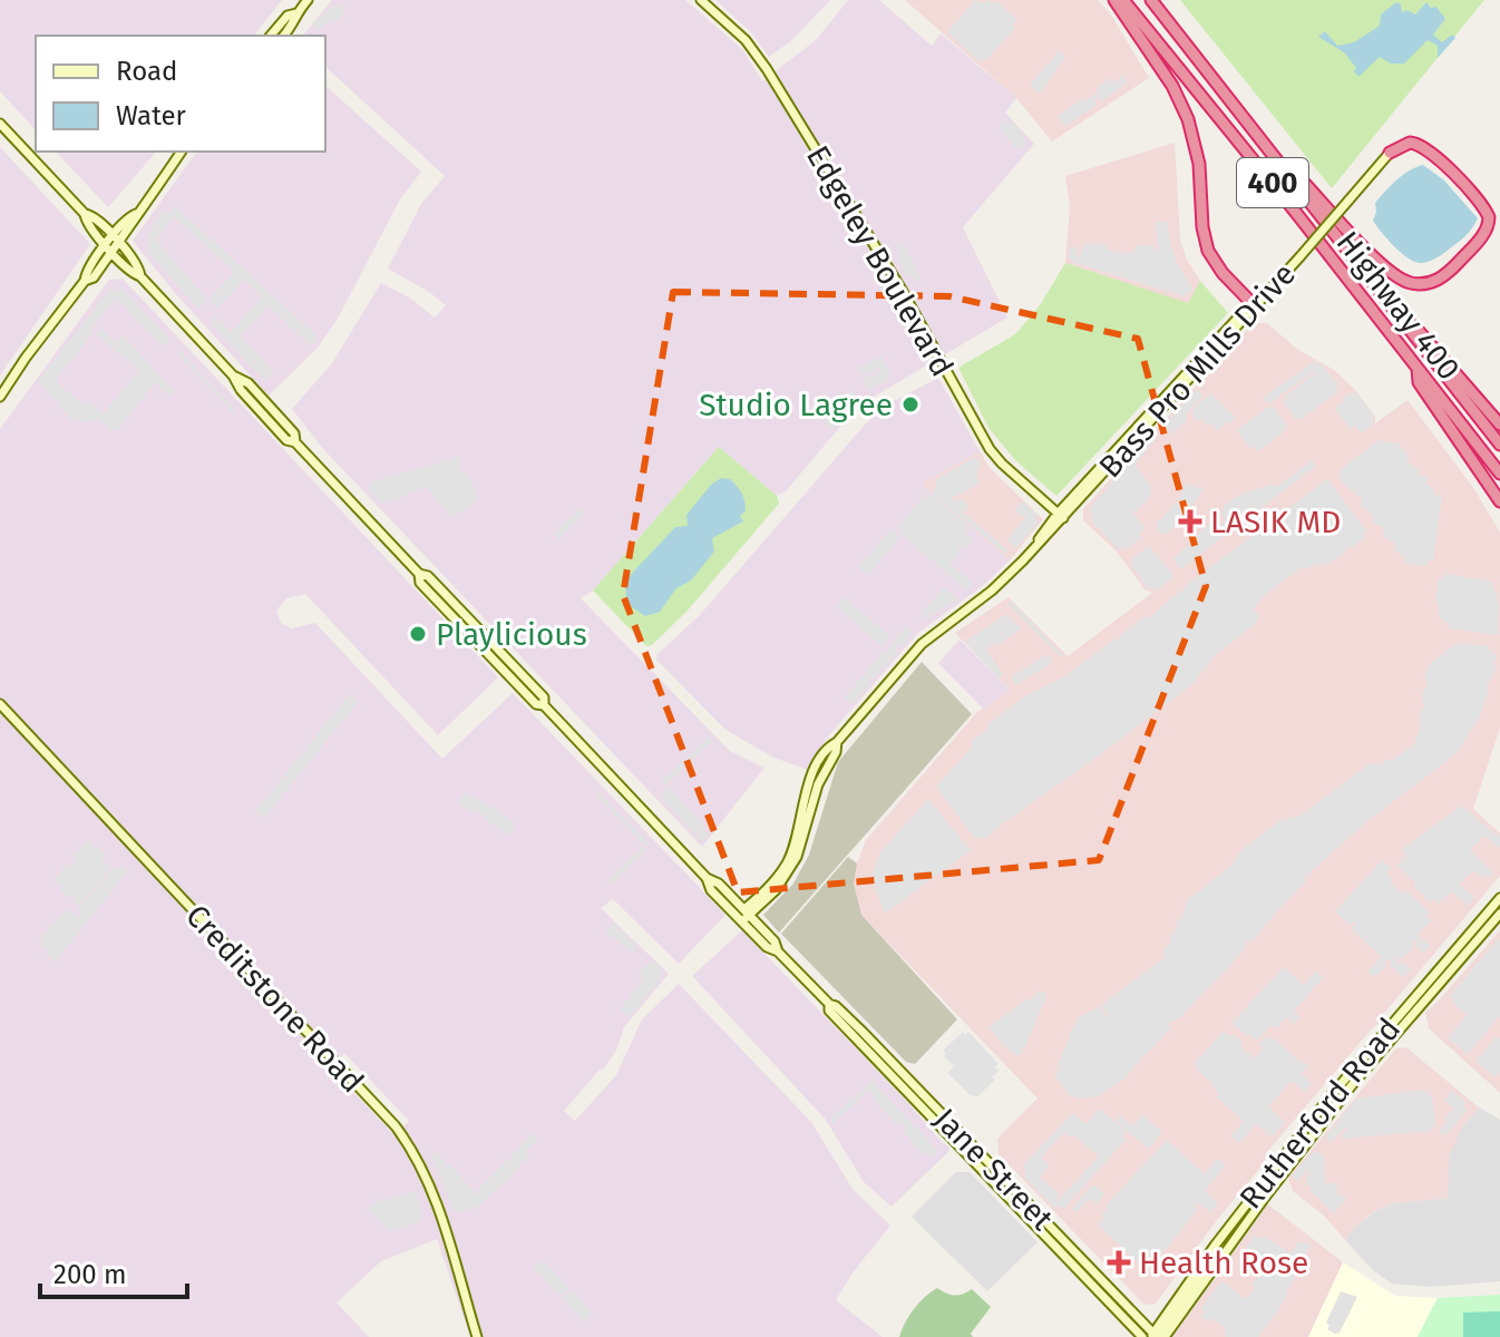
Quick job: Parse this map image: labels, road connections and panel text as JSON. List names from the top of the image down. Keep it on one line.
{"streets":{"highway":["400","Highway 400"],"main road":["Edgeley Boulevard","Bass Pro Mills Drive","Creditstone Road","Rutherford Road","Jane Street"]},"crossings":[["Edgeley Boulevard","Bass Pro Mills Drive"],["Bass Pro Mills Drive","Jane Street"],["Rutherford Road","Jane Street"]],"places":{"other":["Studio Lagree","Playlicious"],"health":["LASIK MD","Health Rose"]},"legend":["Road","Water"],"scale_bar":"200 m"}
